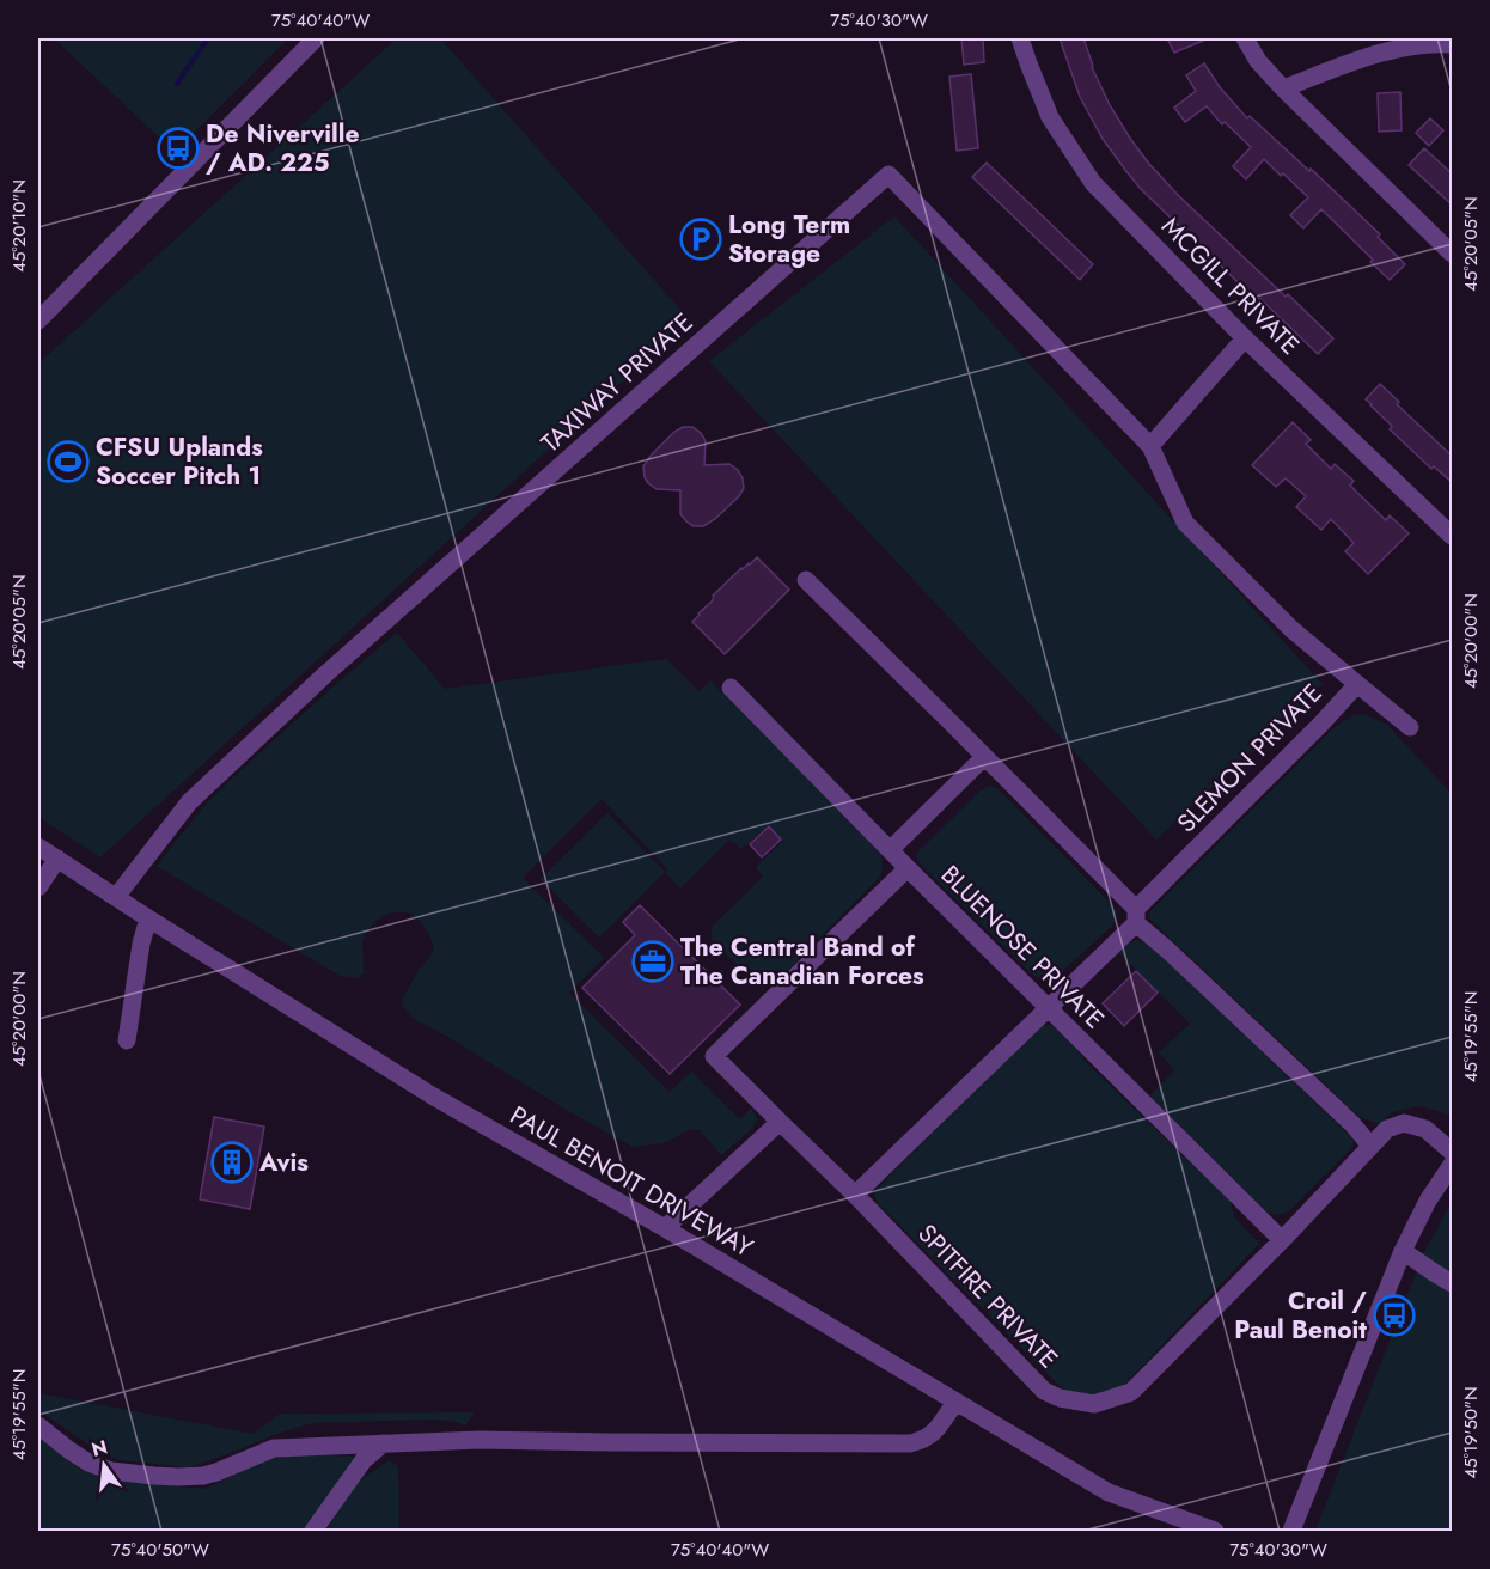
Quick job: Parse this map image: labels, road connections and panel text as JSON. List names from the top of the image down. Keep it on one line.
{"streets":{"street":["MCGILL PRIVATE","TAXIWAY PRIVATE","SLEMON PRIVATE","BLUENOSE PRIVATE","PAUL BENOIT DRIVEWAY","SPITFIRE PRIVATE"]},"crossings":[["TAXIWAY PRIVATE","SLEMON PRIVATE"],["TAXIWAY PRIVATE","PAUL BENOIT DRIVEWAY"],["SLEMON PRIVATE","BLUENOSE PRIVATE"],["SLEMON PRIVATE","SPITFIRE PRIVATE"],["BLUENOSE PRIVATE","SPITFIRE PRIVATE"]],"places":{"bus stop":["De Niverville / AD. 225","Croil / Paul Benoit"],"parking":["Long Term Storage"],"sports":["CFSU Uplands Soccer Pitch 1"],"office":["The Central Band of The Canadian Forces"],"building":["Avis"]},"north":"top","coordinates":["75°40'40\"W","75°40'30\"W","45°20'10\"N","45°20'05\"N","45°20'00\"N","45°19'55\"N","45°19'50\"N","75°40'50\"W"]}
